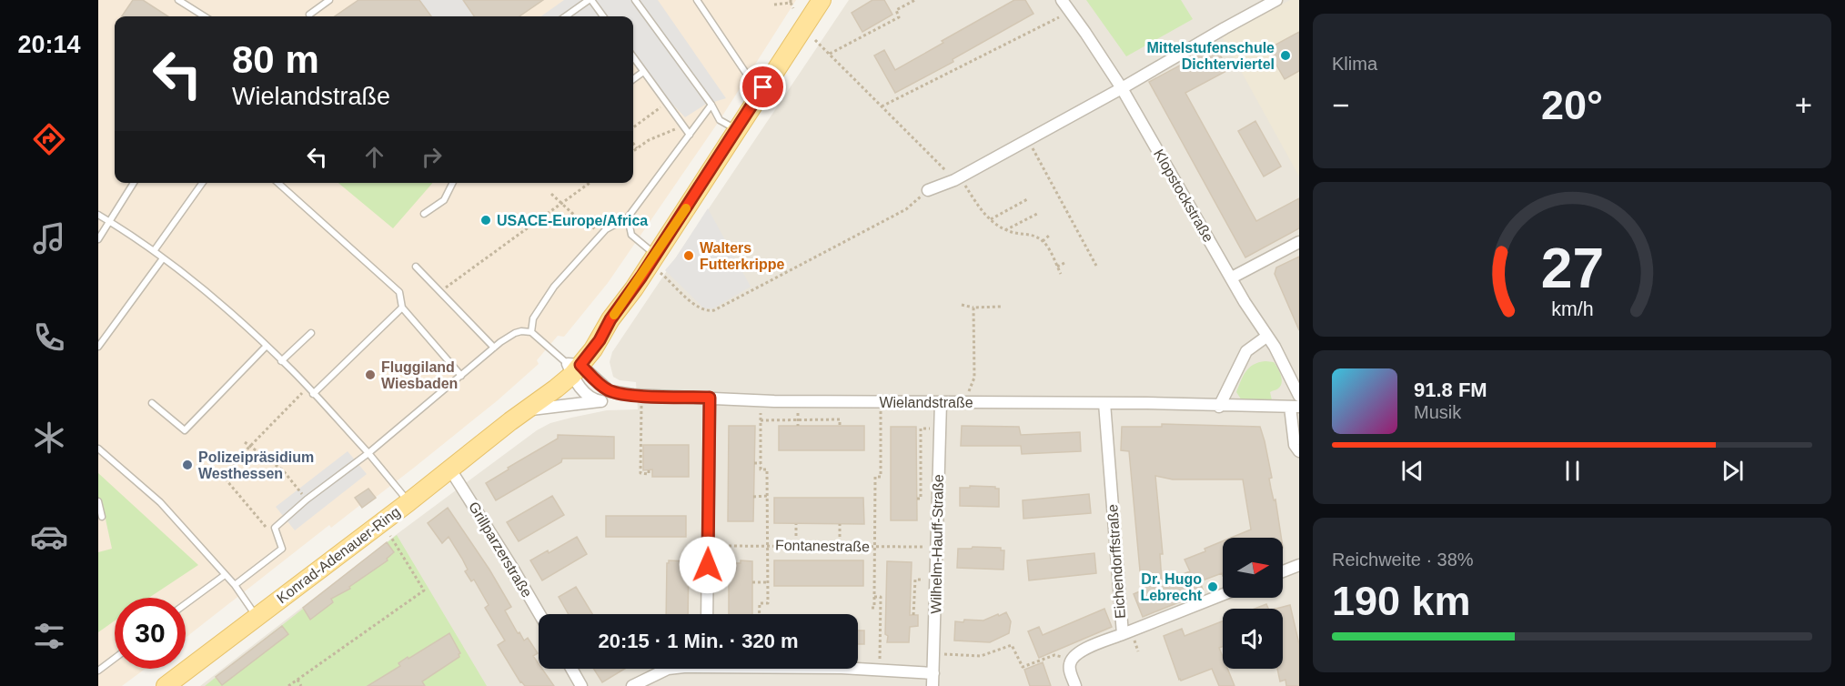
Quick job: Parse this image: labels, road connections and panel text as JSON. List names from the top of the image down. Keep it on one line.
{"streets":{"main road":["Konrad-Adenauer-Ring"],"street":["Klopstockstraße","Wielandstraße","Wilhelm-Hauff-Straße","Grillparzerstraße","Eichendorffstraße"],"path":["Fontanestraße"]},"crossings":[["Wielandstraße","Wilhelm-Hauff-Straße"],["Wielandstraße","Konrad-Adenauer-Ring"],["Wielandstraße","Eichendorffstraße"],["Wilhelm-Hauff-Straße","Fontanestraße"],["Grillparzerstraße","Konrad-Adenauer-Ring"]],"places":["Mittelstufenschule Dichterviertel","USACE-Europe/Africa","Walters Futterkrippe","Fluggiland Wiesbaden","Polizeipräsidium Westhessen","Dr. Hugo Lebrecht"],"north":"right","page":{"tabs":"20:14","tile":["Klima",["Reichweite · 38%","190 km"]],"turn":["80 m","Wielandstraße"],"heat":["−","20°","+"],"song":["91.8 FM","Musik"],"limit":"30","trip":"20:15 · 1 Min. · 320 m","gauge":["27","km/h"]}}
